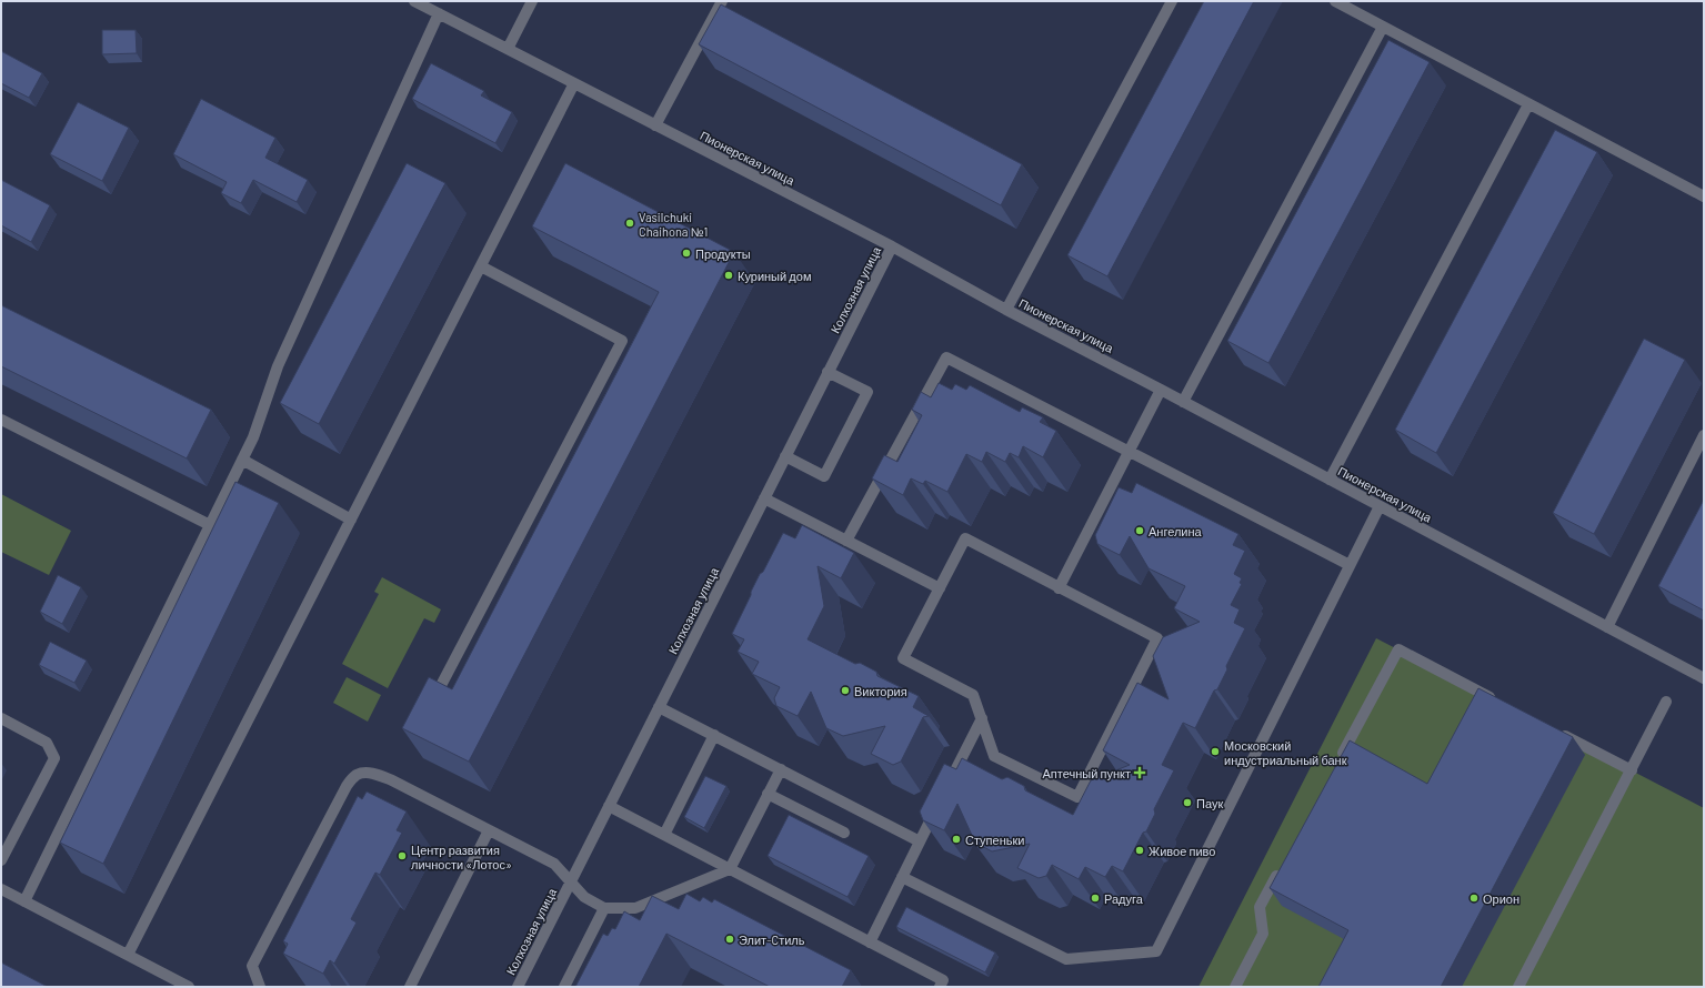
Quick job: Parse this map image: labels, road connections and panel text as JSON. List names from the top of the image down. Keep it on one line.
{"streets":{"street":["Пионерская улица","Колхозная улица"]},"crossings":[["Пионерская улица","Колхозная улица"]],"places":{"other":["Vasilchuki Chaihona №1","Продукты","Куриный дом","Ангелина","Виктория","Московский индустриальный банк","Паук","Ступеньки","Живое пиво","Центр развития личности «Лотос»","Радуга","Орион","Элит-Cтиль"],"health":["Аптечный пункт"]}}
